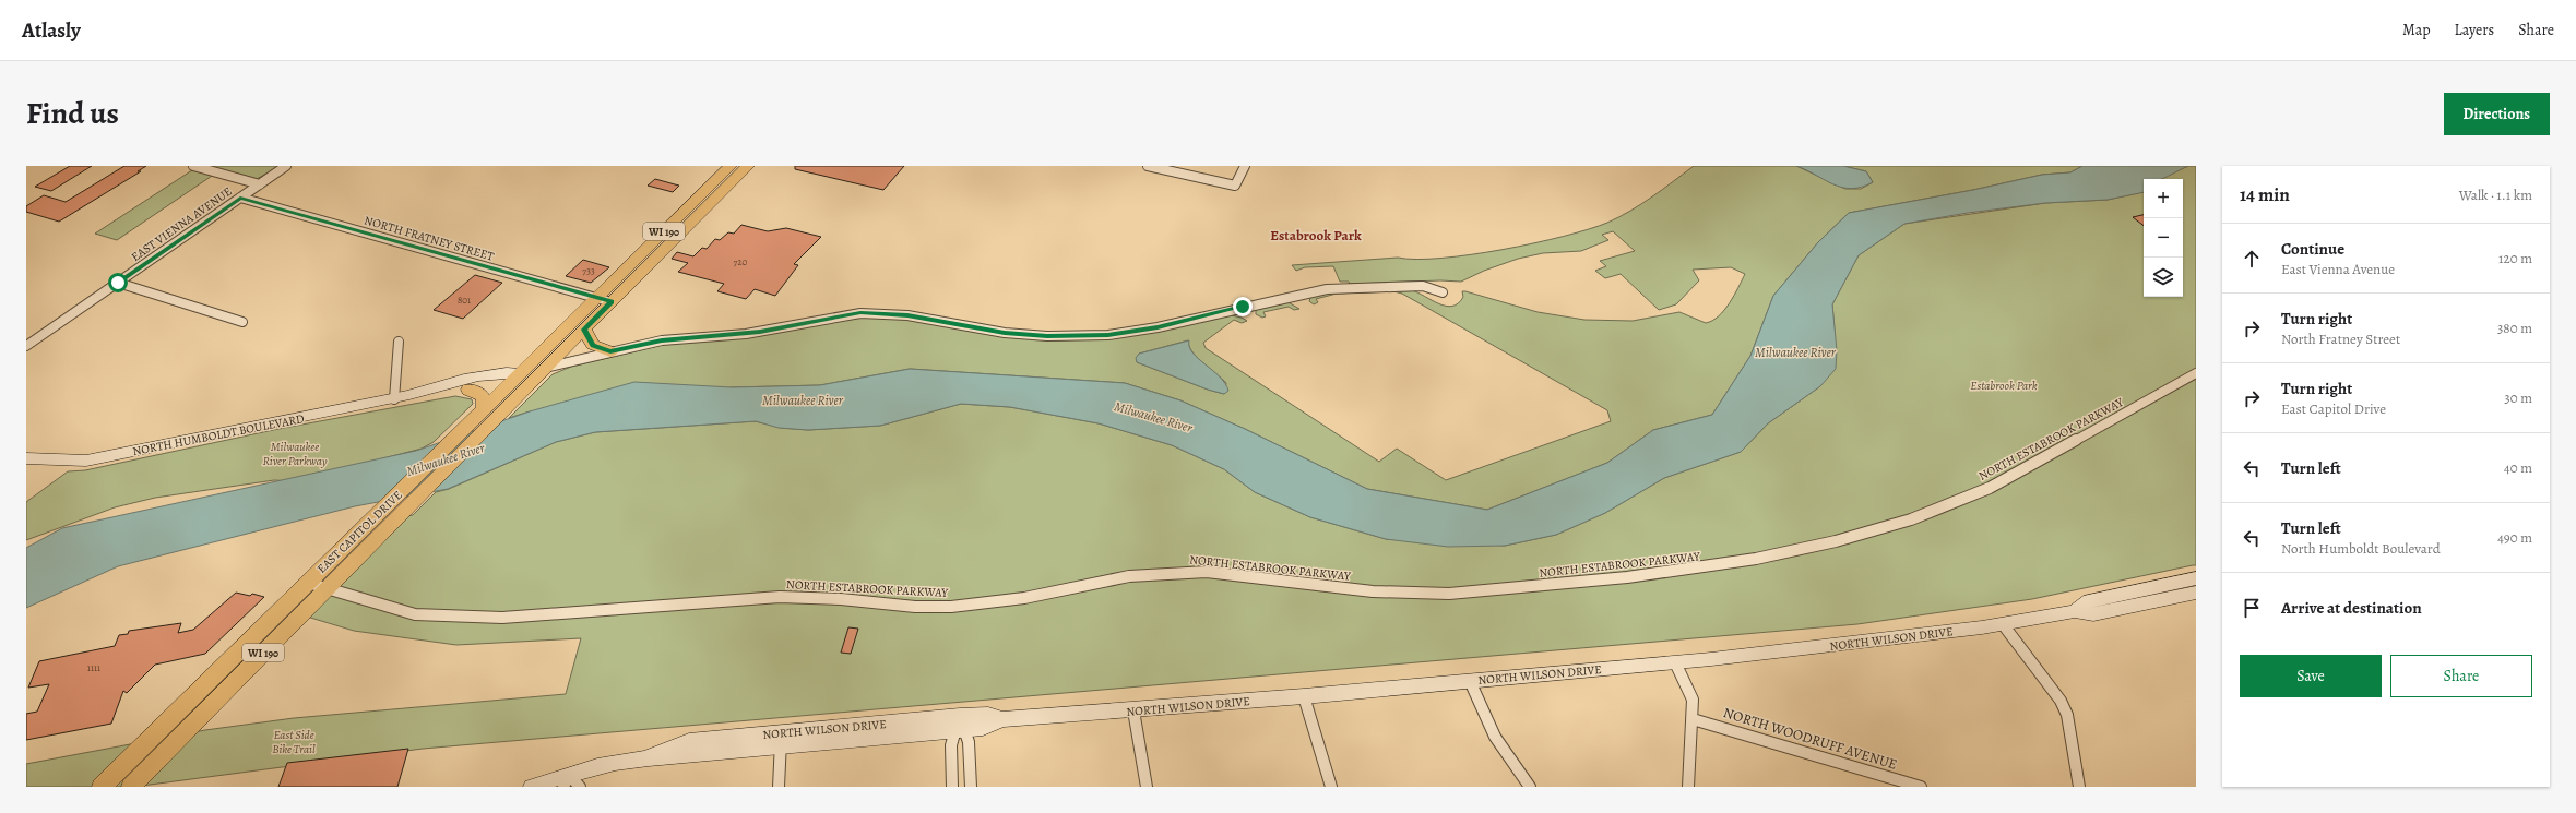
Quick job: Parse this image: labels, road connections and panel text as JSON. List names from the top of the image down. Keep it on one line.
{"streets":{"main road":["WI 190","EAST CAPITOL DRIVE"],"street":["EAST VIENNA AVENUE","NORTH FRATNEY STREET","NORTH HUMBOLDT BOULEVARD","NORTH ESTABROOK PARKWAY","NORTH WILSON DRIVE","NORTH WOODRUFF AVENUE"]},"crossings":[["EAST VIENNA AVENUE","NORTH FRATNEY STREET"],["NORTH FRATNEY STREET","EAST CAPITOL DRIVE"],["NORTH HUMBOLDT BOULEVARD","EAST CAPITOL DRIVE"],["NORTH ESTABROOK PARKWAY","EAST CAPITOL DRIVE"]],"districts":["Estabrook Park"],"water":["Milwaukee River"],"parks":["Estabrook Park","Milwaukee River Parkway","East Side Bike Trail"],"house_numbers":["720","733","801","1111"],"page":{"header":"Atlasly","nav":["Map","Layers","Share"],"title":"Find us","buttons":["Directions",["Save","Share"]],"heading":["14 min","Walk · 1.1 km"],"map_buttons":["+","−"],"list":[["Continue","East Vienna Avenue","120 m"],["Turn right","North Fratney Street","380 m"],["Turn right","East Capitol Drive","30 m"],["Turn left","40 m"],["Turn left","North Humboldt Boulevard","490 m"],"Arrive at destination"]}}
